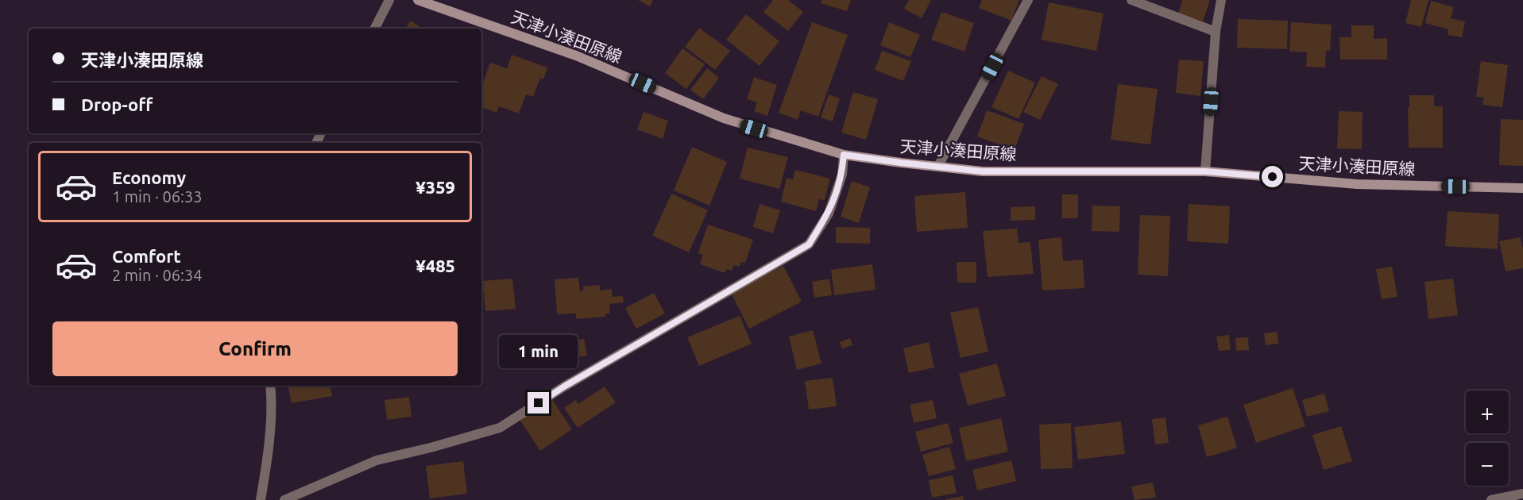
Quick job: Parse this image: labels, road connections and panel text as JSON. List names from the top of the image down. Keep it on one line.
{"streets":{"main road":["天津小湊田原線"]},"page":{"banner":["天津小湊田原線","Drop-off"],"list":[{"name":"Economy","note":"1 min · 06:33","value":"¥359"},{"name":"Comfort","note":"2 min · 06:34","value":"¥485"}],"buttons":"Confirm","bubble":"1 min","map_buttons":["+","−"]}}
